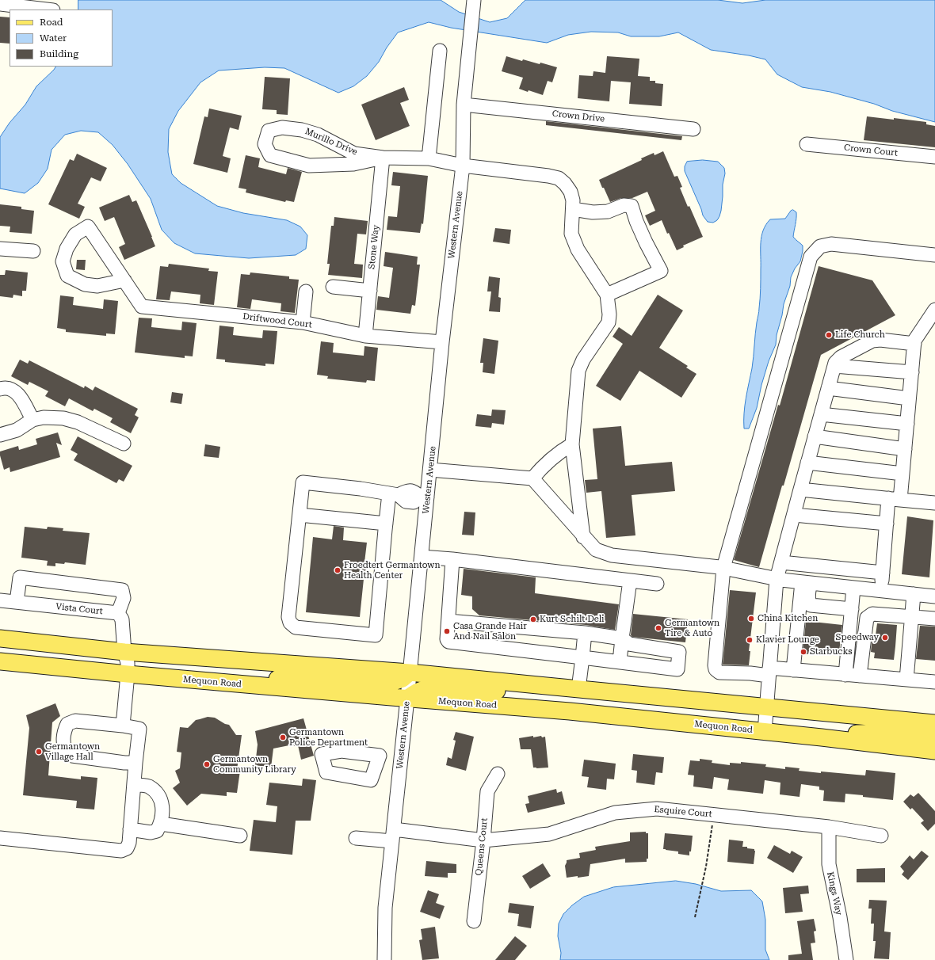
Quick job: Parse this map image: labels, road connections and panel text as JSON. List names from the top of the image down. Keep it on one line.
{"streets":{"main road":["Mequon Road"],"street":["Crown Drive","Murillo Drive","Crown Court","Western Avenue","Stone Way","Driftwood Court","Vista Court","Esquire Court","Queens Court","Kings Way"]},"crossings":[["Crown Drive","Western Avenue"],["Murillo Drive","Western Avenue"],["Murillo Drive","Stone Way"],["Western Avenue","Driftwood Court"],["Western Avenue","Mequon Road"],["Western Avenue","Esquire Court"],["Stone Way","Driftwood Court"],["Esquire Court","Queens Court"],["Esquire Court","Kings Way"]],"places":["Life Church","Froedtert Germantown Health Center","China Kitchen","Kurt Schilt Deli","Germantown Tire & Auto","Casa Grande Hair And Nail Salon","Speedway","Klavier Lounge","Starbucks","Germantown Police Department","Germantown Village Hall","Germantown Community Library"],"legend":["Road","Water","Building"]}
